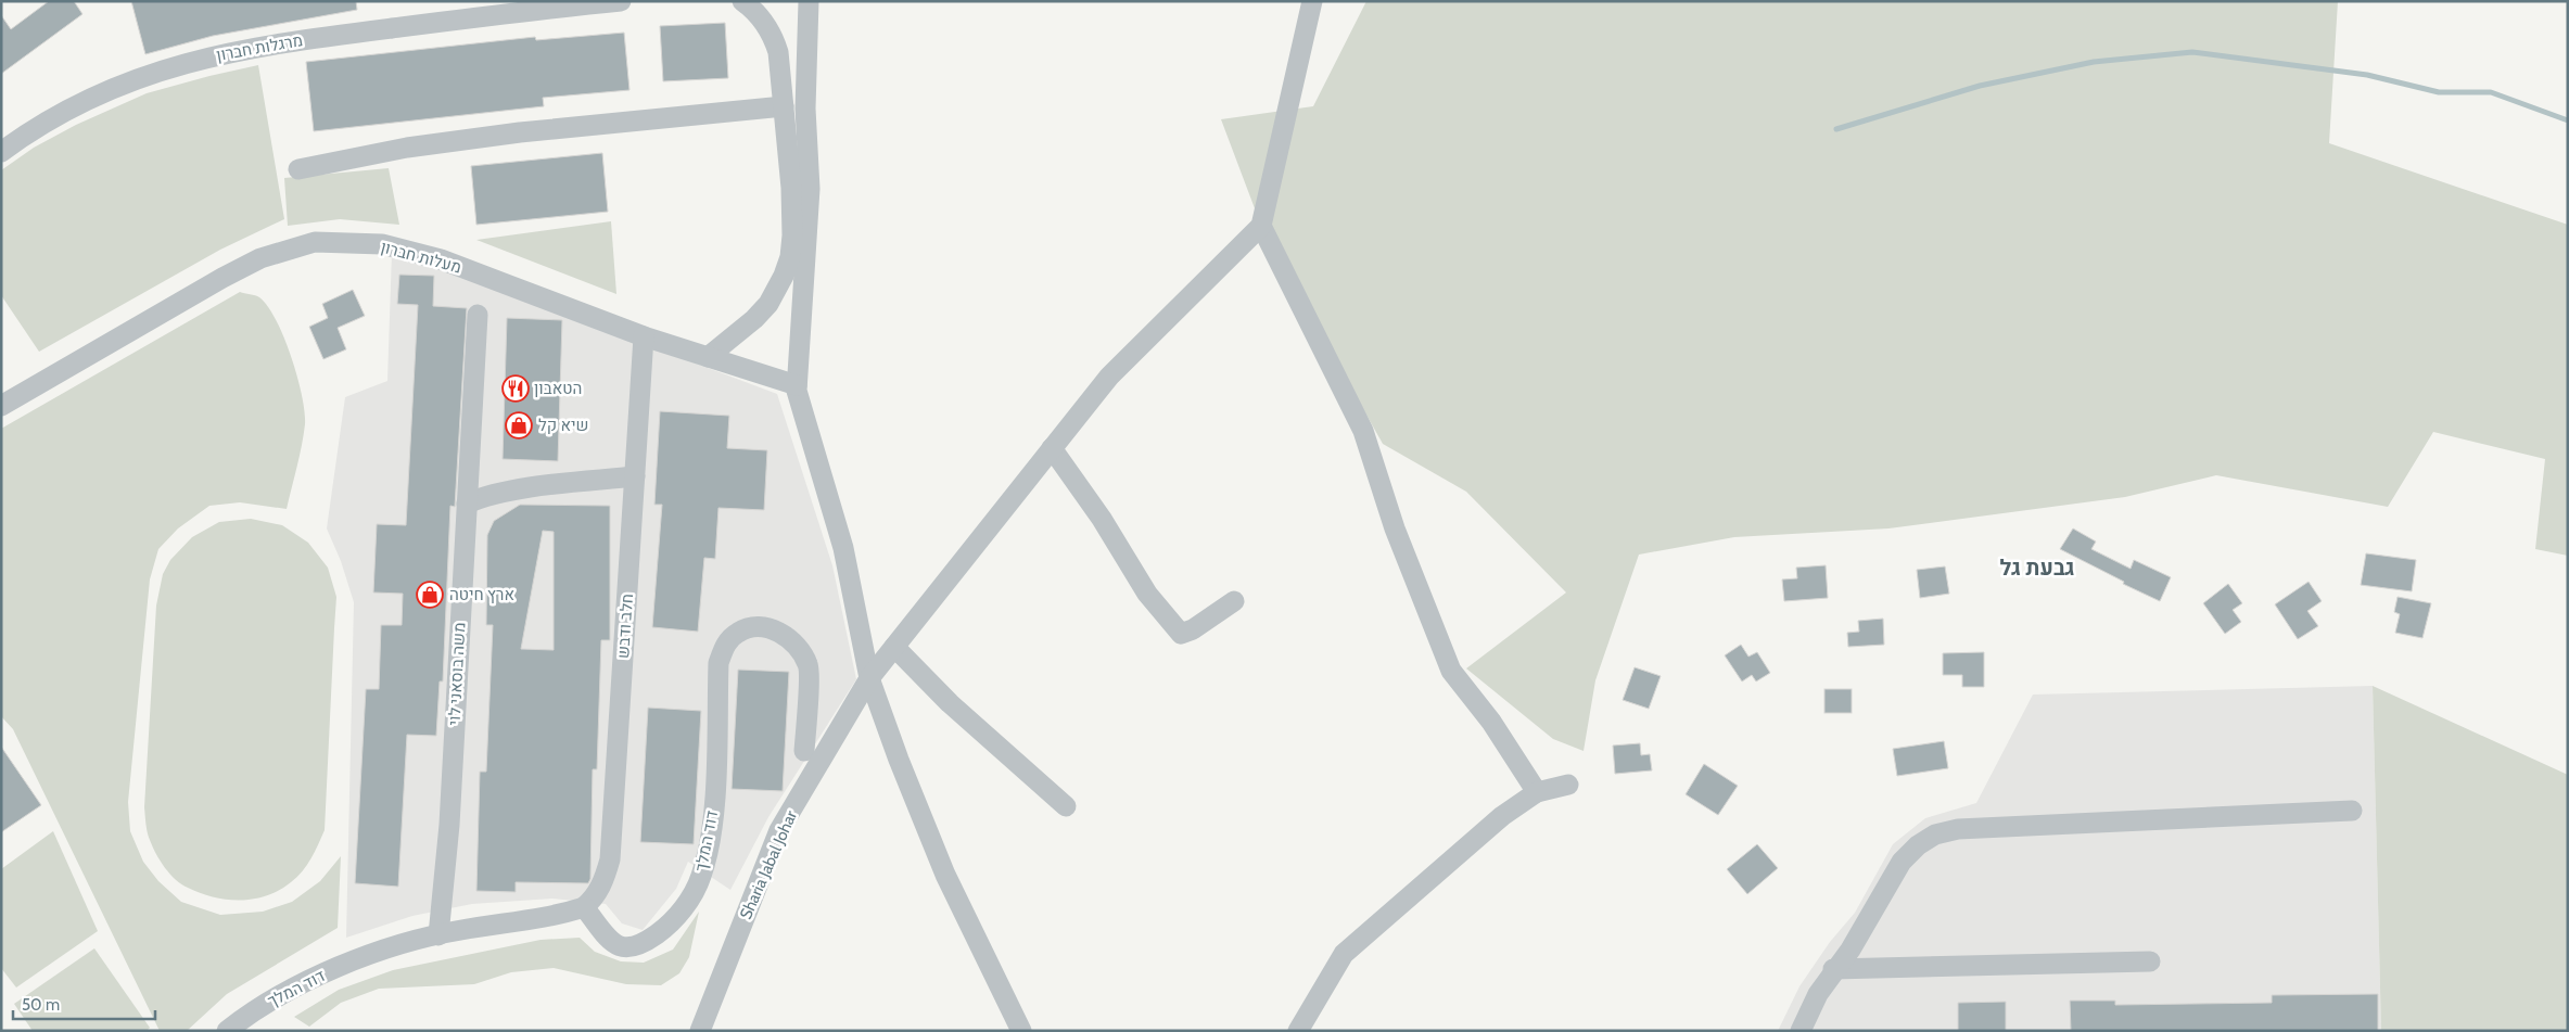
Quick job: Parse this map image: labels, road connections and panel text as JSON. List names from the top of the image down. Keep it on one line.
{"streets":{"street":["מרגלות חברון","מעלות חברון","חלב ודבש","משה בוסאני לוי","דוד המלך","Sharia Jabal Johar"]},"crossings":[["מעלות חברון","חלב ודבש"],["חלב ודבש","דוד המלך"],["משה בוסאני לוי","דוד המלך"]],"districts":["גבעת גל"],"places":{"restaurant":["הטאבון"],"shop":["שיא קל","ארץ חיטה"]},"scale_bar":"50 m"}
